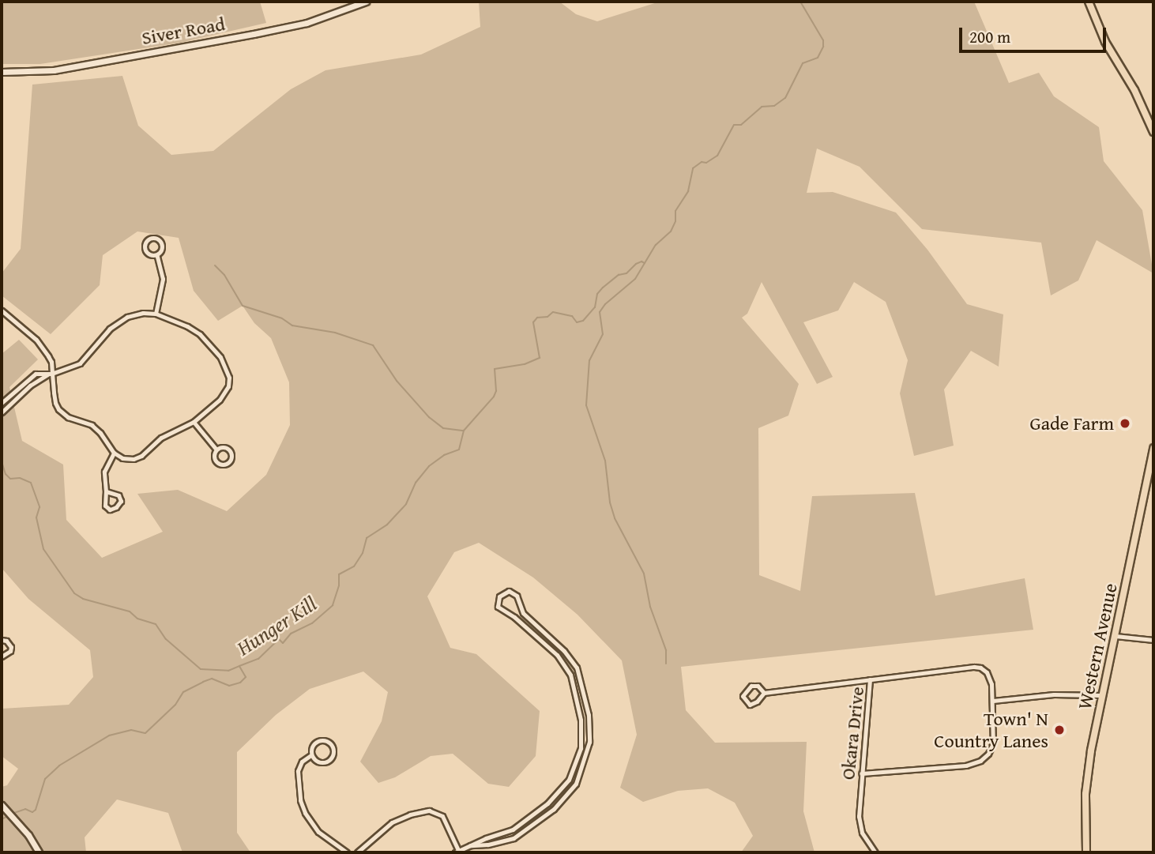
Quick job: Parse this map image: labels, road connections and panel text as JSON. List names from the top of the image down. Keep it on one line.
{"streets":{"main road":["Western Avenue"],"street":["Siver Road","Okara Drive"]},"water":["Hunger Kill"],"places":["Gade Farm","Town' N Country Lanes"],"scale_bar":"200 m"}
